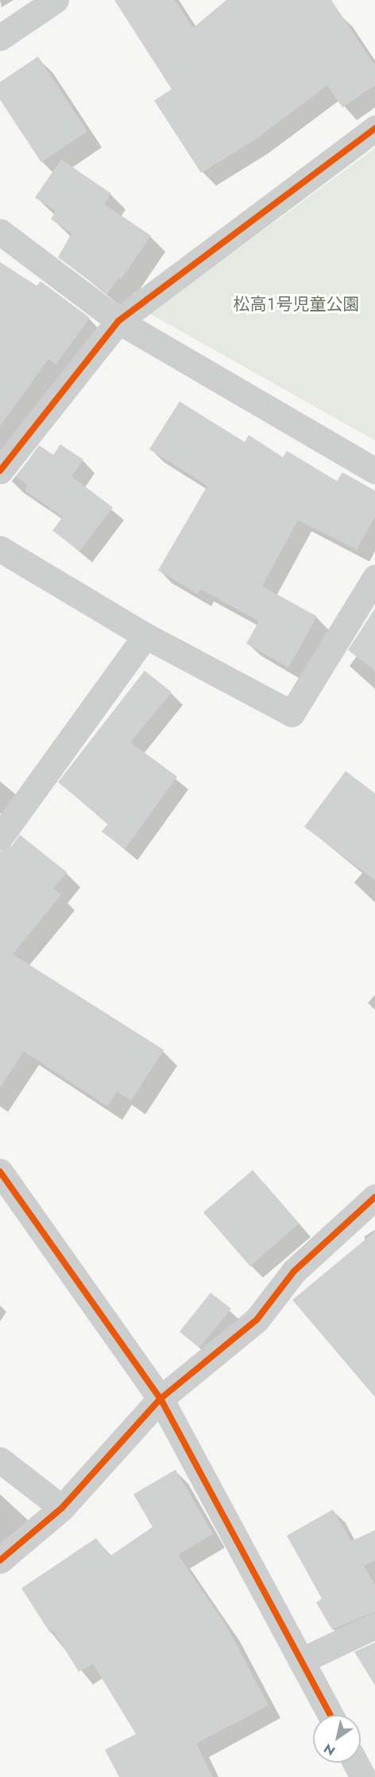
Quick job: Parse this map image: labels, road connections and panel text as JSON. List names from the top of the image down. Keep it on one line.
{"parks":["松高１号児童公園"],"north":"bottom left"}
